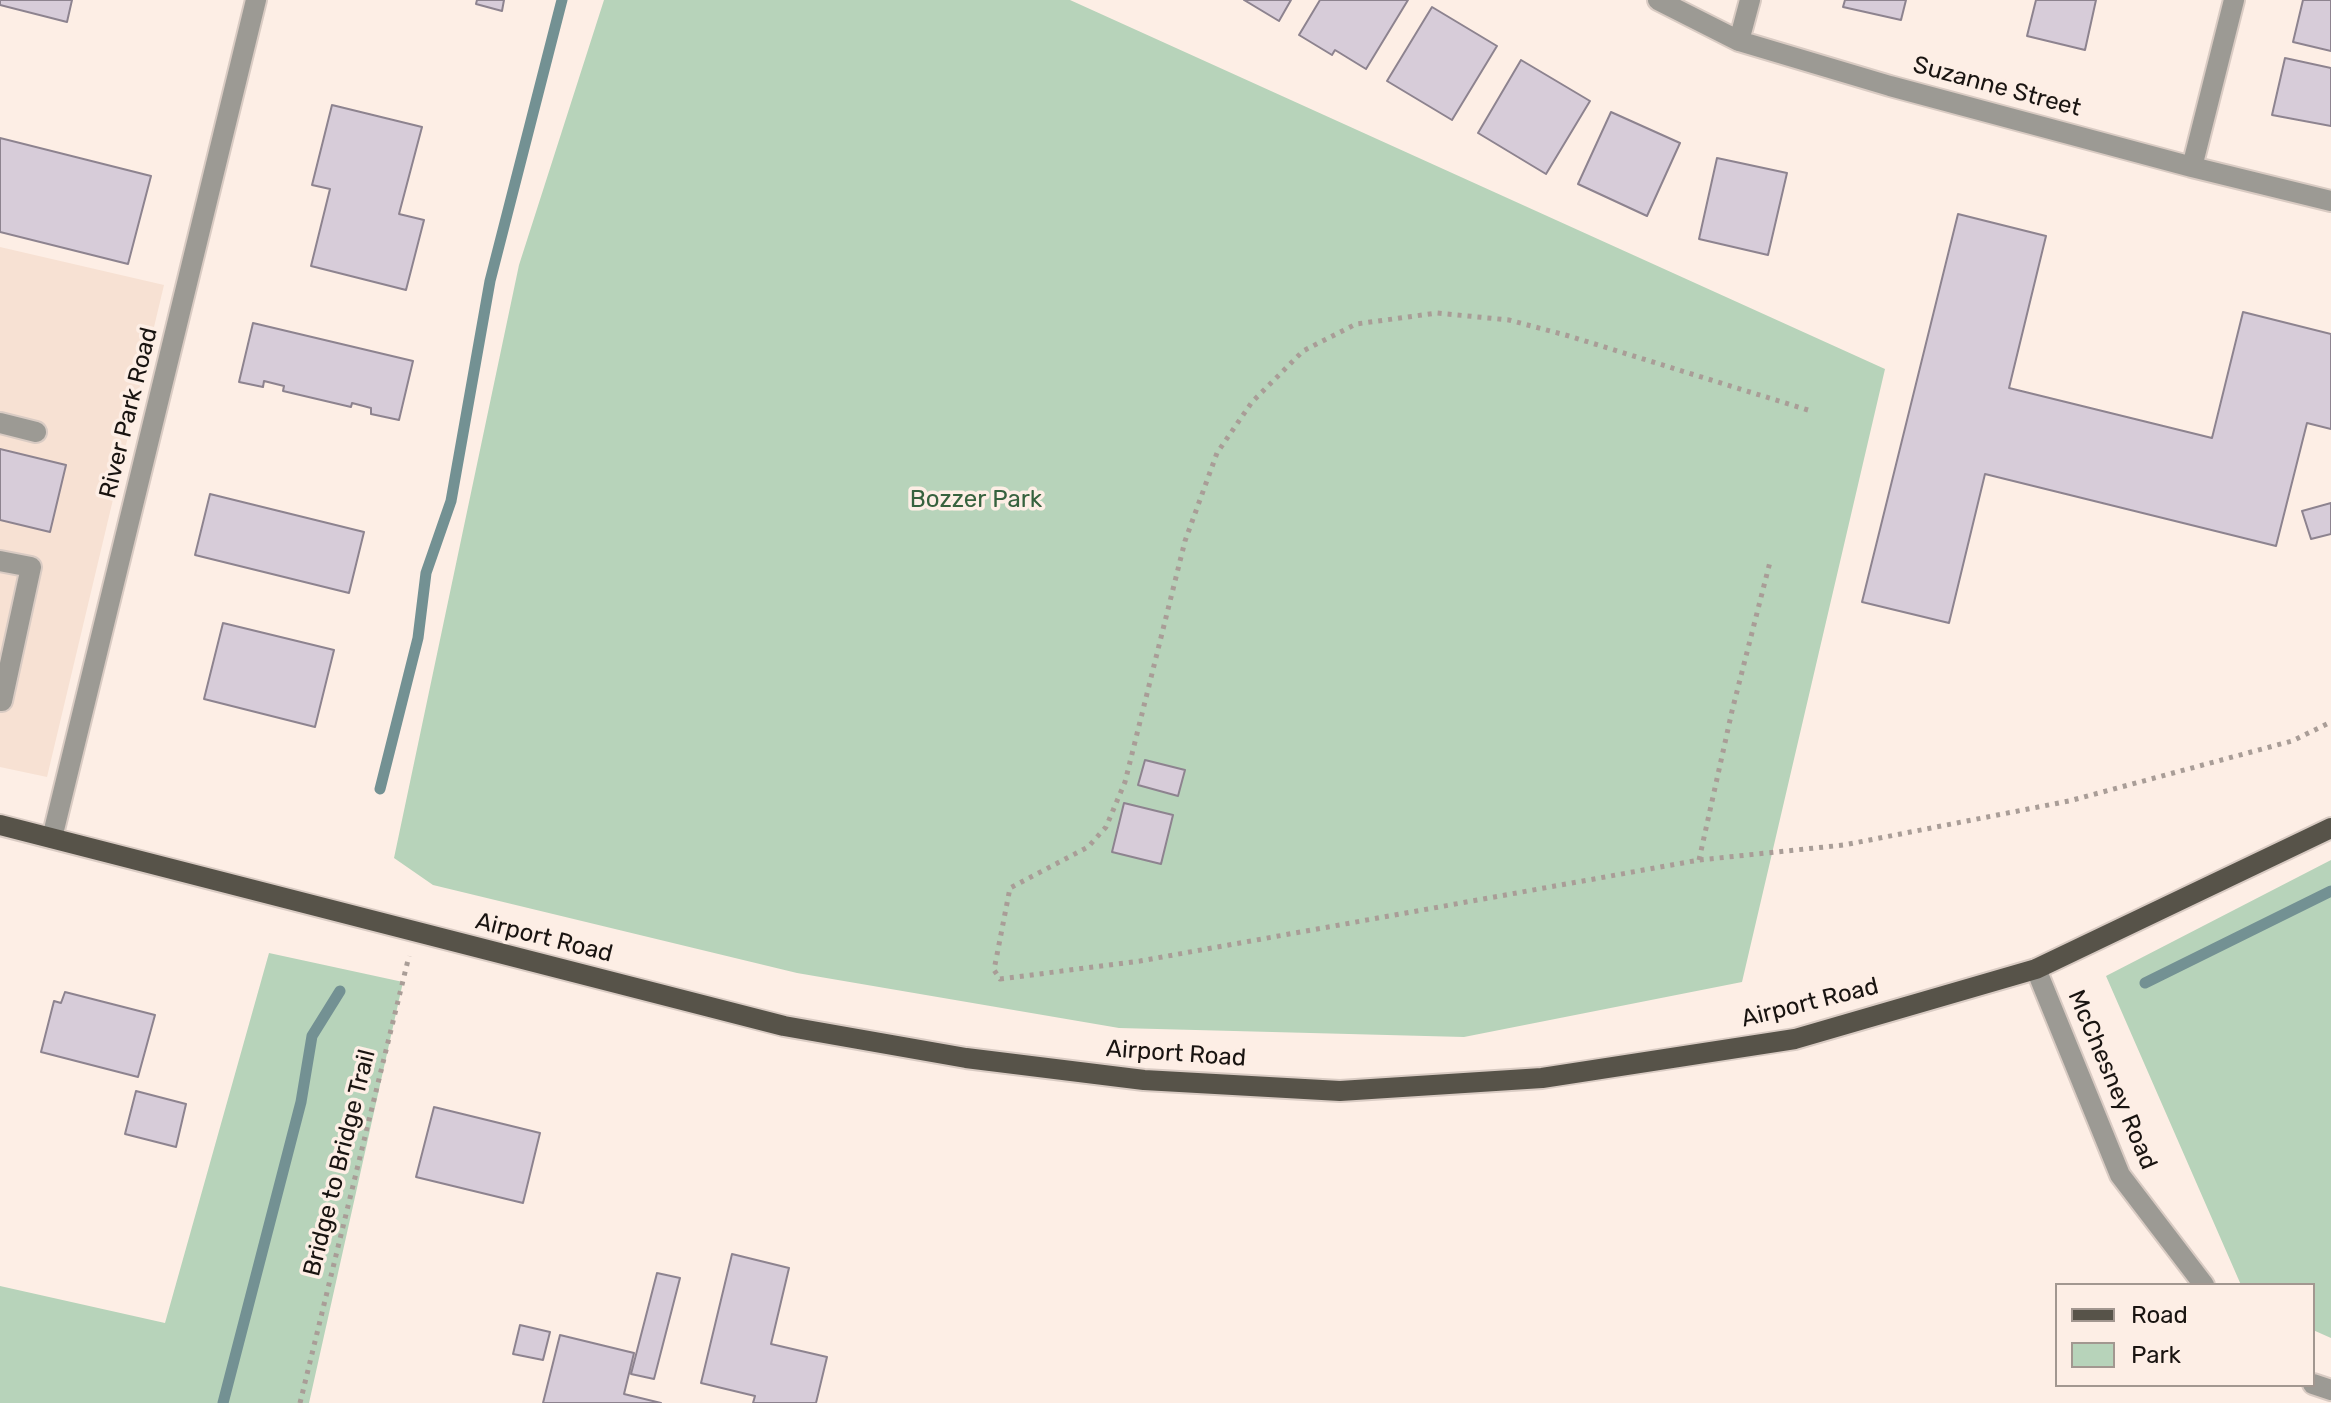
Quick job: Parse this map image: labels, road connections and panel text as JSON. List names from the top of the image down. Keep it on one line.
{"streets":{"main road":["Airport Road"],"street":["Suzanne Street","River Park Road","McChesney Road"],"path":["Bridge to Bridge Trail"]},"crossings":[["River Park Road","Airport Road"],["Airport Road","McChesney Road"],["Airport Road","Bridge to Bridge Trail"]],"parks":["Bozzer Park"],"legend":["Road","Park"]}
